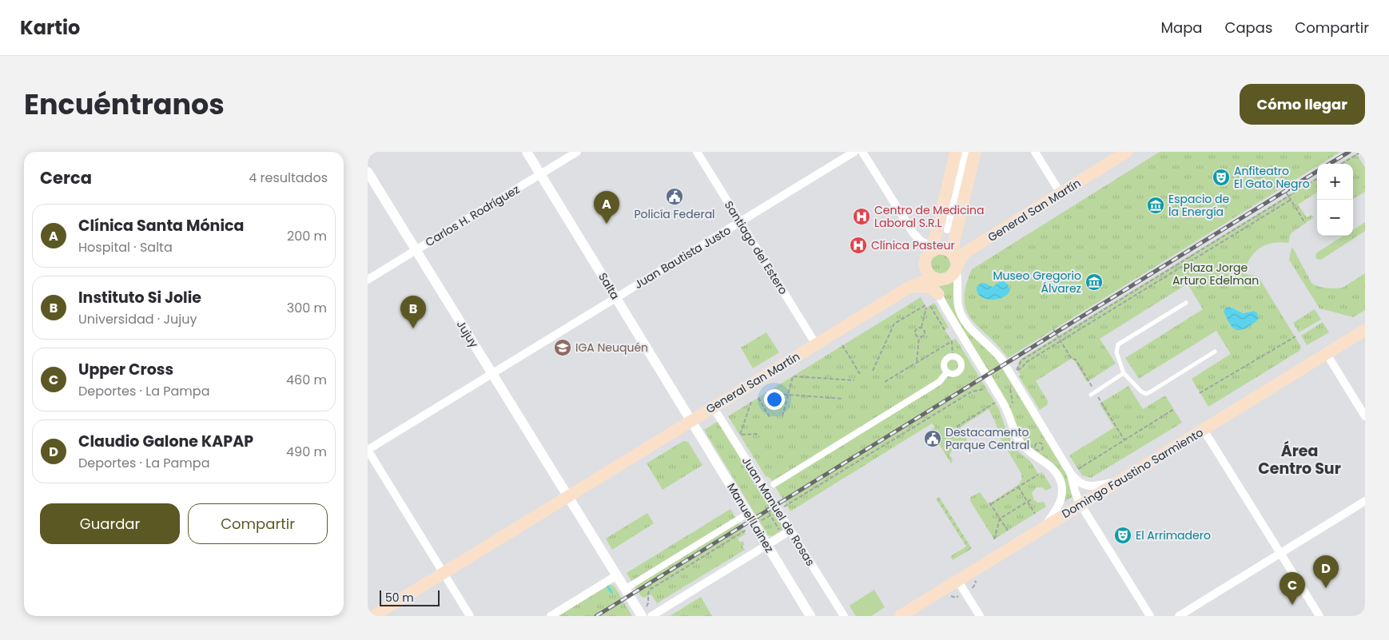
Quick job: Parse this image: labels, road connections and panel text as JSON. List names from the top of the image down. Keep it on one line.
{"streets":{"main road":["General San Martín","Domingo Faustino Sarmiento"],"street":["Carlos H. Rodríguez","Santiago del Estero","Juan Bautista Justo","Salta","Jujuy","Juan Manuel de Rosas","Manuel Lainez"]},"crossings":[["General San Martín","Santiago del Estero"],["General San Martín","Salta"],["General San Martín","Jujuy"],["General San Martín","Juan Manuel de Rosas"],["General San Martín","Manuel Lainez"],["Carlos H. Rodríguez","Salta"],["Carlos H. Rodríguez","Jujuy"],["Santiago del Estero","Juan Bautista Justo"],["Juan Bautista Justo","Salta"],["Juan Bautista Justo","Jujuy"],["Salta","Manuel Lainez"]],"districts":["Área Centro Sur"],"parks":["Plaza Jorge Arturo Edelman"],"places":{"theatre":["Anfiteatro El Gato Negro","El Arrimadero"],"public building":["Policía Federal","Destacamento Parque Central"],"museum":["Espacio de la Energía","Museo Gregorio Álvarez"],"hospital":["Centro de Medicina Laboral S.R.L","Clínica Pasteur"],"school or university":["IGA Neuquén"]},"scale_bar":"50 m","page":{"header":"Kartio","nav":["Mapa","Capas","Compartir"],"title":"Encuéntranos","buttons":["Cómo llegar",["Guardar","Compartir"]],"heading":["Cerca","4 resultados"],"map_buttons":["+","−"],"pins":["A","B","D","C"],"list":[{"mark":"A","name":"Clínica Santa Mónica","note":"Hospital · Salta","value":"200 m"},{"mark":"B","name":"Instituto Si Jolie","note":"Universidad · Jujuy","value":"300 m"},{"mark":"C","name":"Upper Cross","note":"Deportes · La Pampa","value":"460 m"},{"mark":"D","name":"Claudio Galone KAPAP","note":"Deportes · La Pampa","value":"490 m"}],"scale":"50 m"}}
